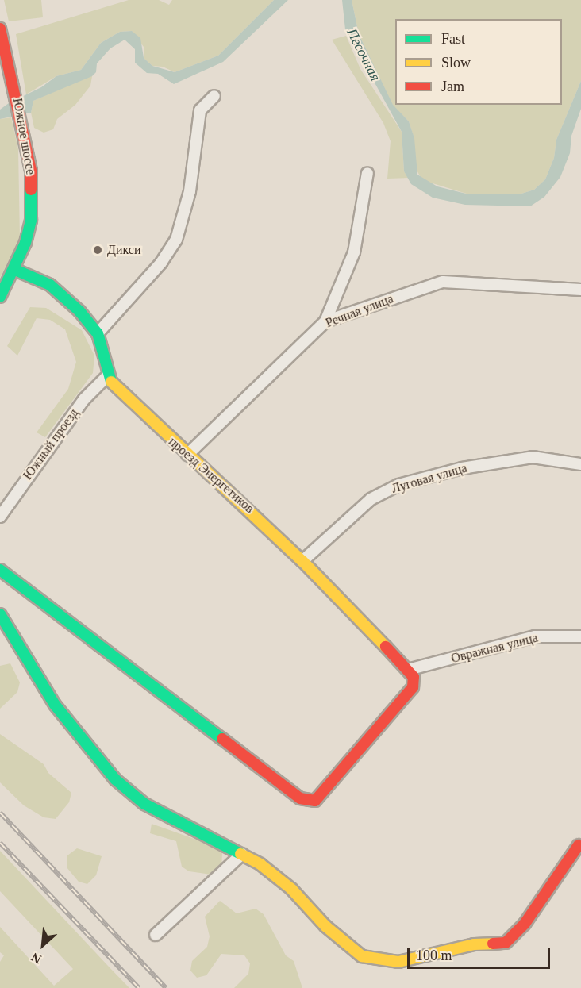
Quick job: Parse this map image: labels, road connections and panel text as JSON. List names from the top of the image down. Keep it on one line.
{"streets":{"street":["Южное шоссе","Речная улица","Южный проезд","проезд Энергетиков","Луговая улица","Овражная улица"]},"crossings":[["Южное шоссе","проезд Энергетиков"],["Речная улица","проезд Энергетиков"],["Южный проезд","проезд Энергетиков"],["проезд Энергетиков","Луговая улица"],["проезд Энергетиков","Овражная улица"]],"water":["Песочная"],"places":["Дикси"],"legend":["Fast","Slow","Jam"],"scale_bar":"100 m","north":"bottom left"}
